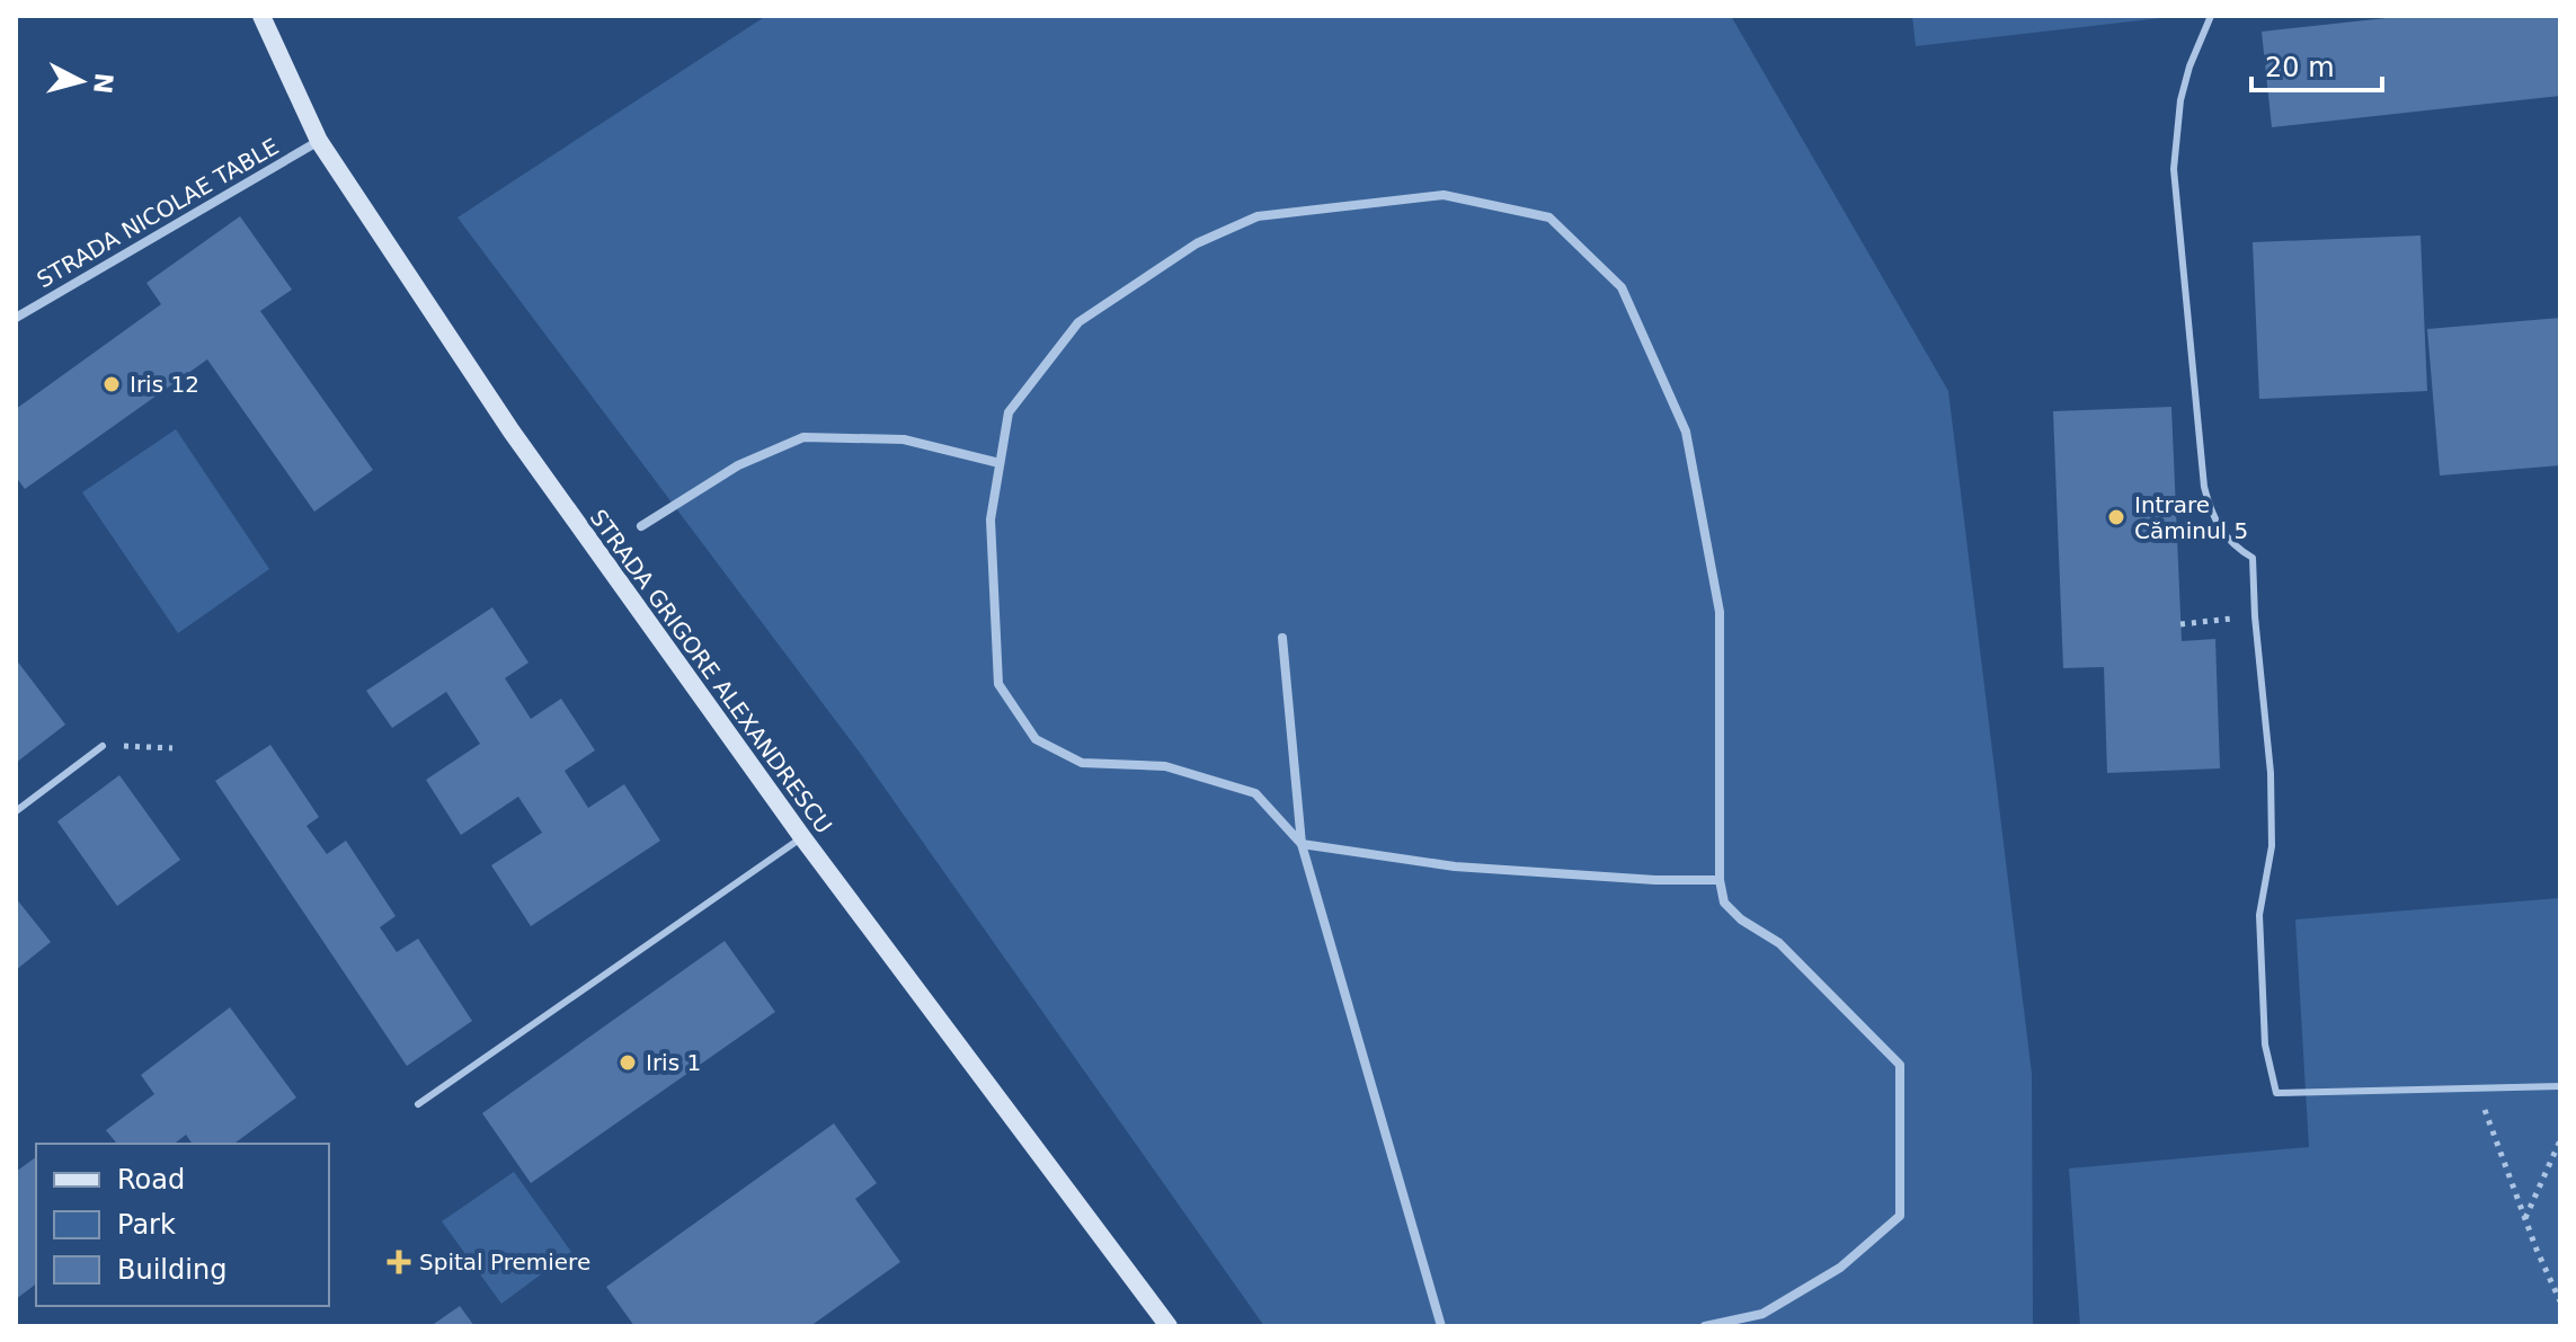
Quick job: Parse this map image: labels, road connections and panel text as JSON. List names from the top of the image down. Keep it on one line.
{"streets":{"main road":["STRADA GRIGORE ALEXANDRESCU"],"street":["STRADA NICOLAE TABLE"]},"crossings":[["STRADA NICOLAE TABLE","STRADA GRIGORE ALEXANDRESCU"]],"places":{"other":["Iris 12","Intrare Căminul 5","Iris 1"],"health":["Spital Premiere"]},"legend":["Road","Park","Building"],"scale_bar":"20 m","north":"right"}
